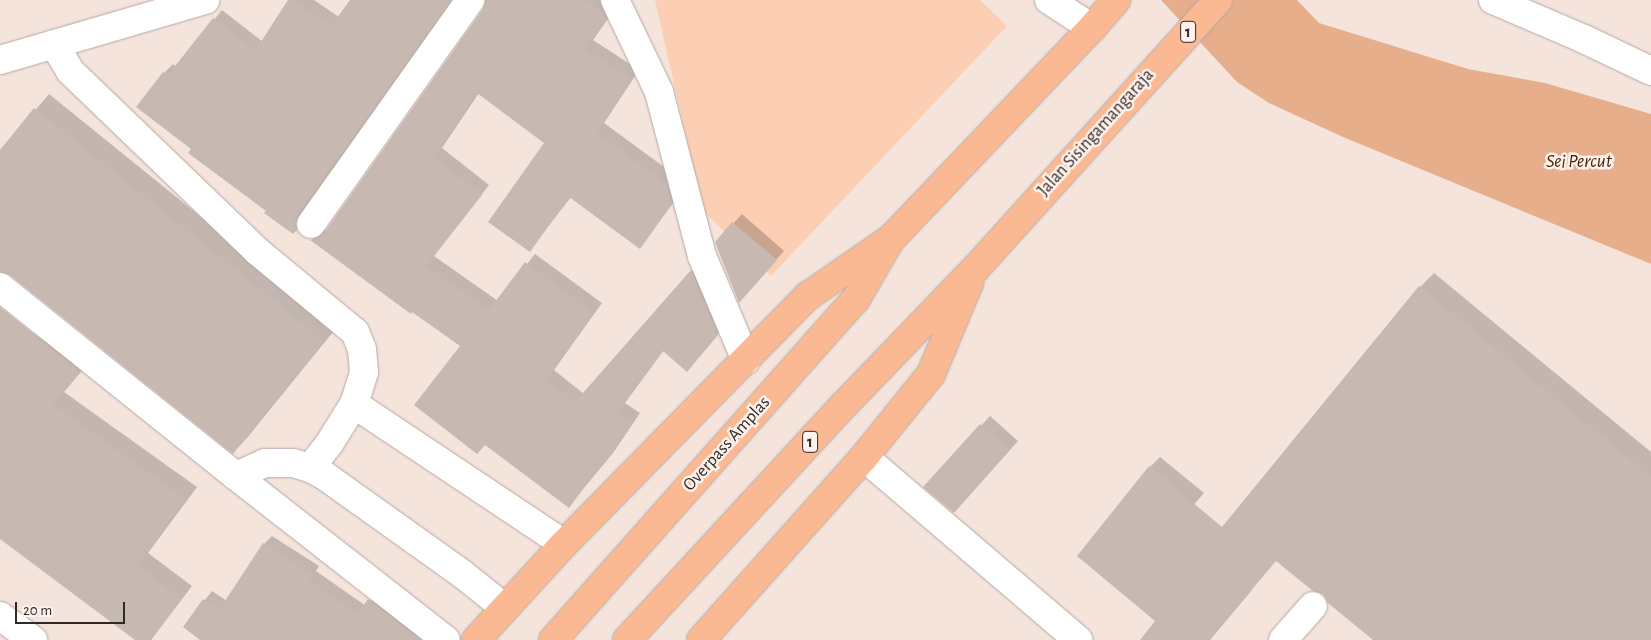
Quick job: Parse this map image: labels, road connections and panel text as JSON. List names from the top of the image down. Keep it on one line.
{"streets":{"highway":["1","Jalan Sisingamangaraja","Overpass Amplas"]},"crossings":[["1","Jalan Sisingamangaraja"]],"water":["Sei Percut"],"scale_bar":"20 m"}
